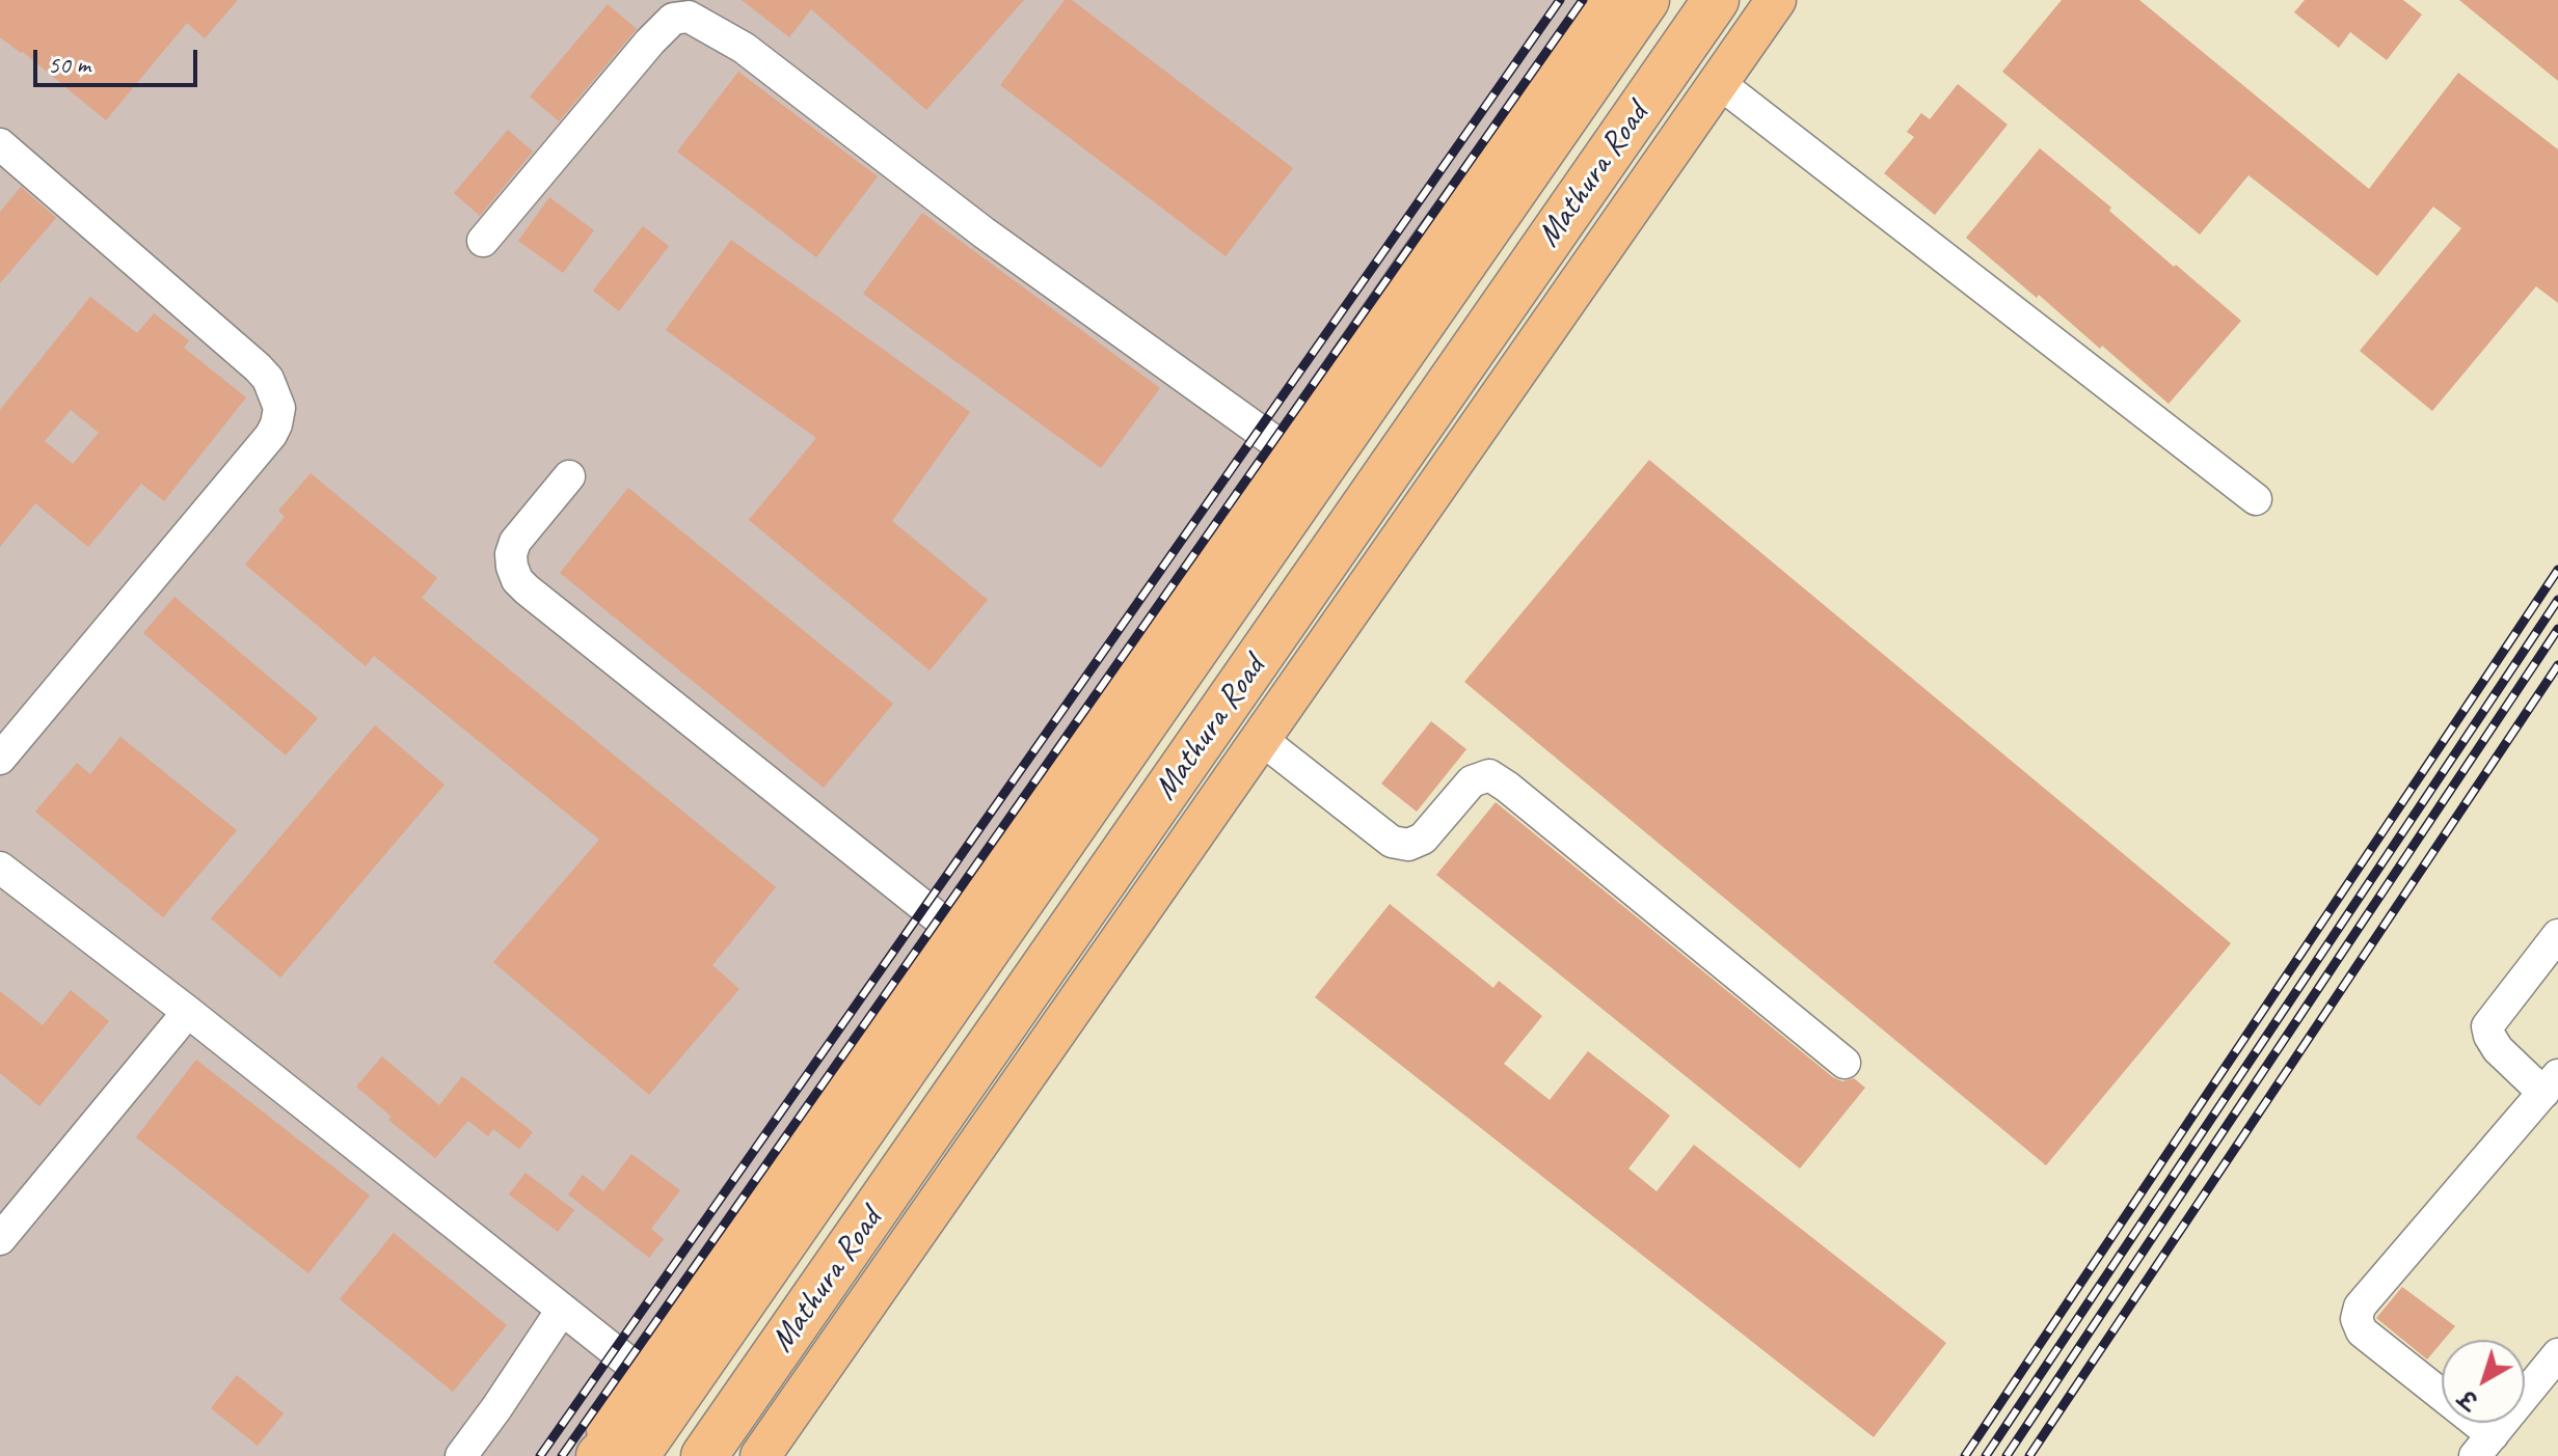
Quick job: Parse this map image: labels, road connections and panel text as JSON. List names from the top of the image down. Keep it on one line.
{"streets":{"highway":["Mathura Road"]},"scale_bar":"50 m","north":"bottom left"}
